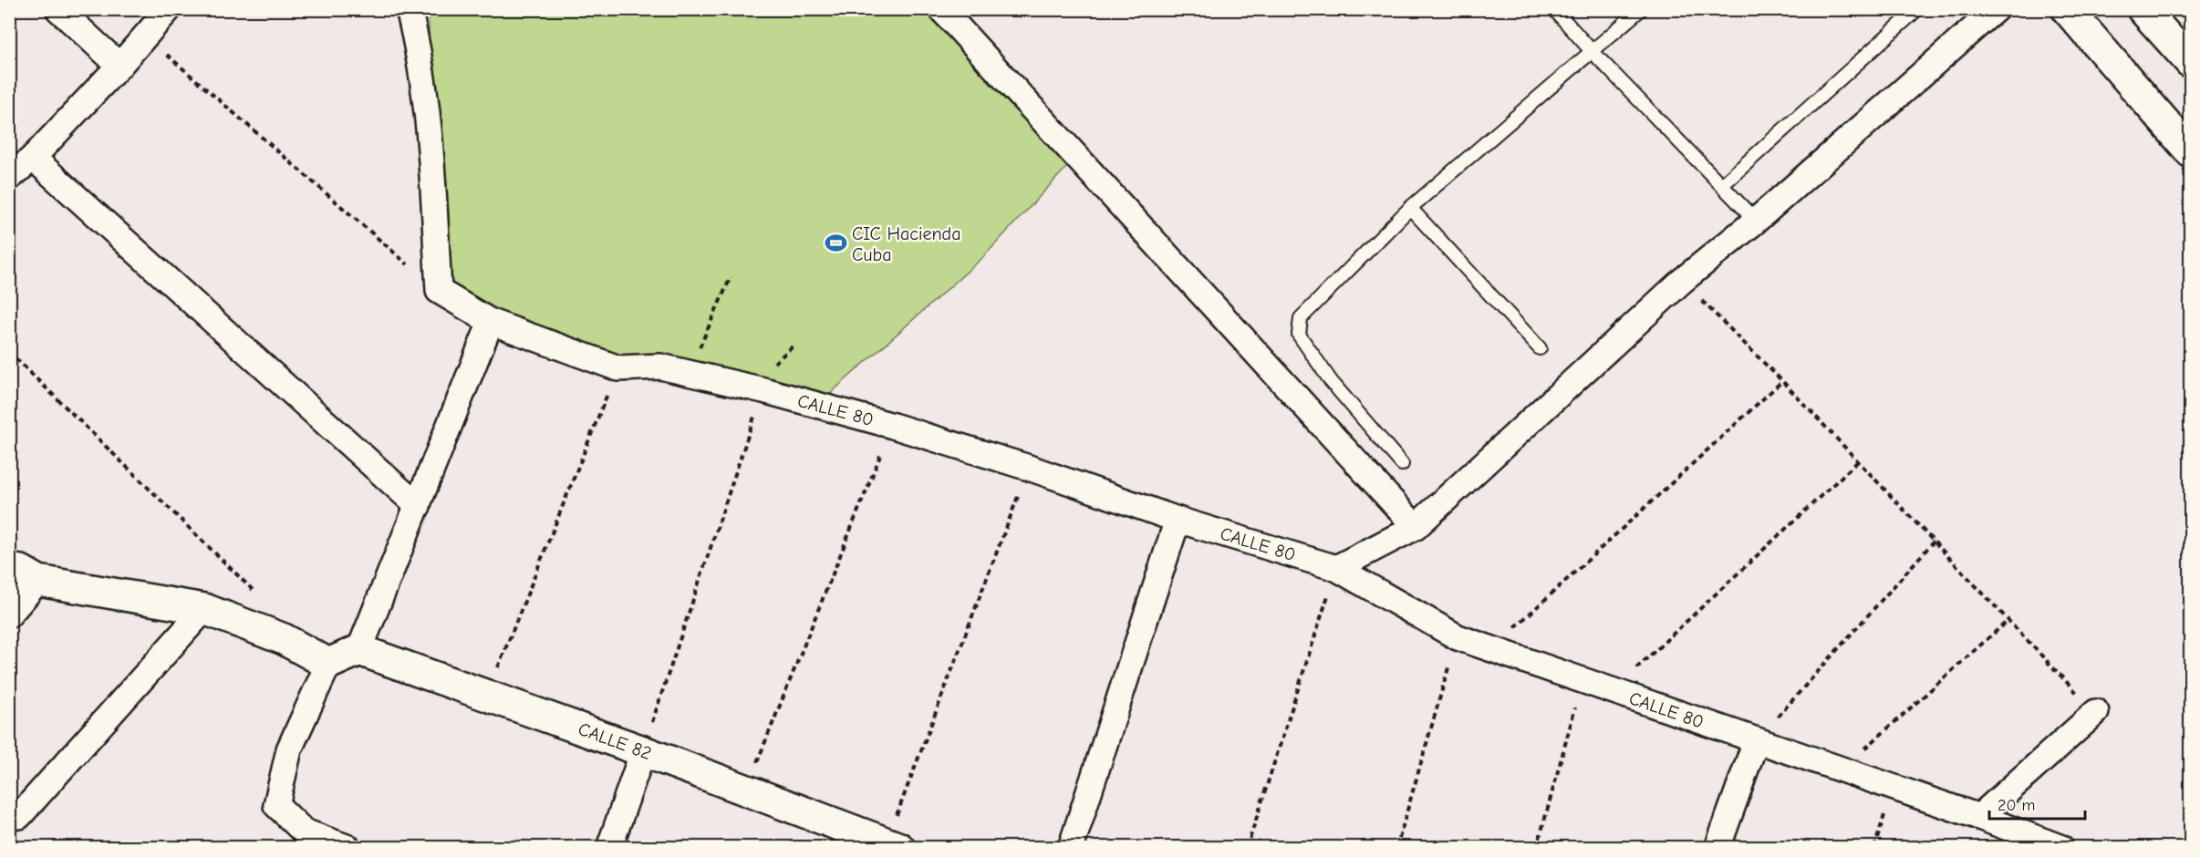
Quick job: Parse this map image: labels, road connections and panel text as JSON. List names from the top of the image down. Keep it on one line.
{"streets":{"street":["CALLE 80","CALLE 82"]},"places":{"sports":["CIC Hacienda Cuba"]},"scale_bar":"20 m"}
